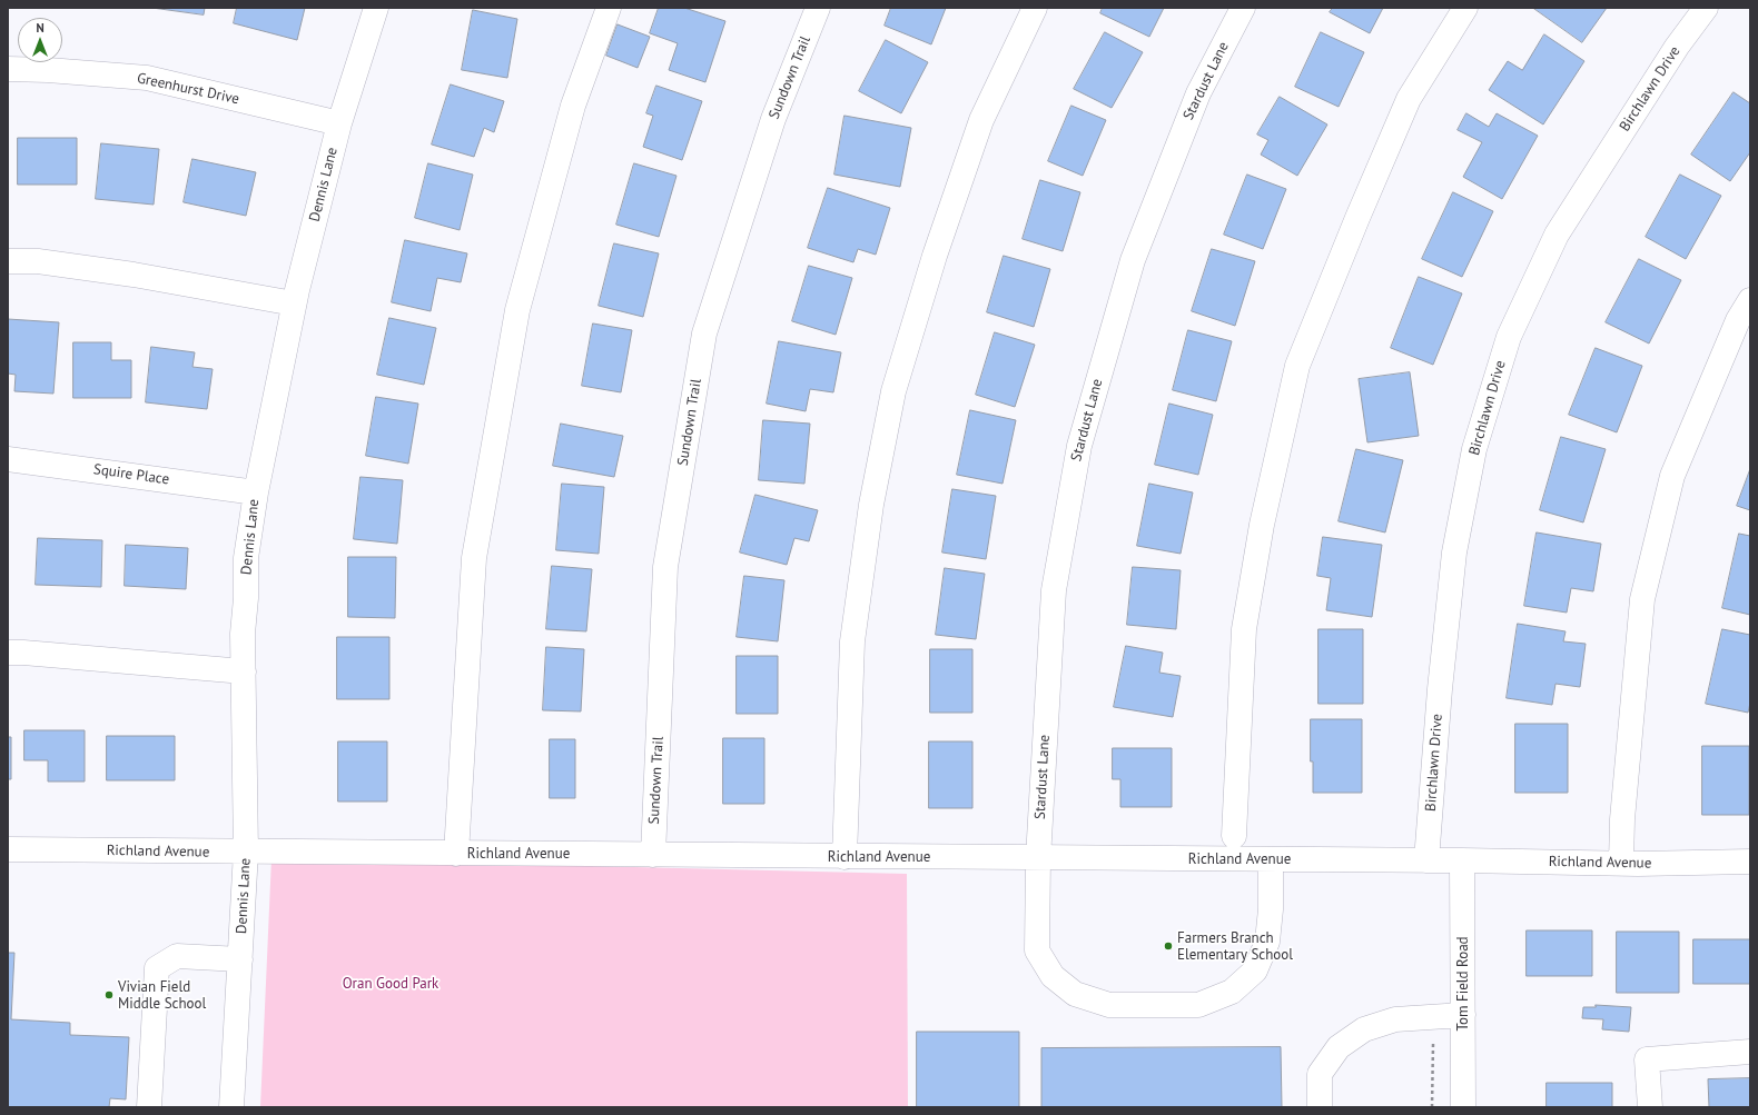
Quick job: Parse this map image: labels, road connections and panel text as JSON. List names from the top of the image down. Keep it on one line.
{"streets":{"street":["Sundown Trail","Stardust Lane","Greenhurst Drive","Birchlawn Drive","Dennis Lane","Squire Place","Richland Avenue","Tom Field Road"]},"crossings":[["Sundown Trail","Richland Avenue"],["Stardust Lane","Richland Avenue"],["Greenhurst Drive","Dennis Lane"],["Birchlawn Drive","Richland Avenue"],["Dennis Lane","Squire Place"],["Dennis Lane","Richland Avenue"],["Richland Avenue","Tom Field Road"]],"parks":["Oran Good Park"],"places":["Farmers Branch Elementary School","Vivian Field Middle School"],"north":"top"}
